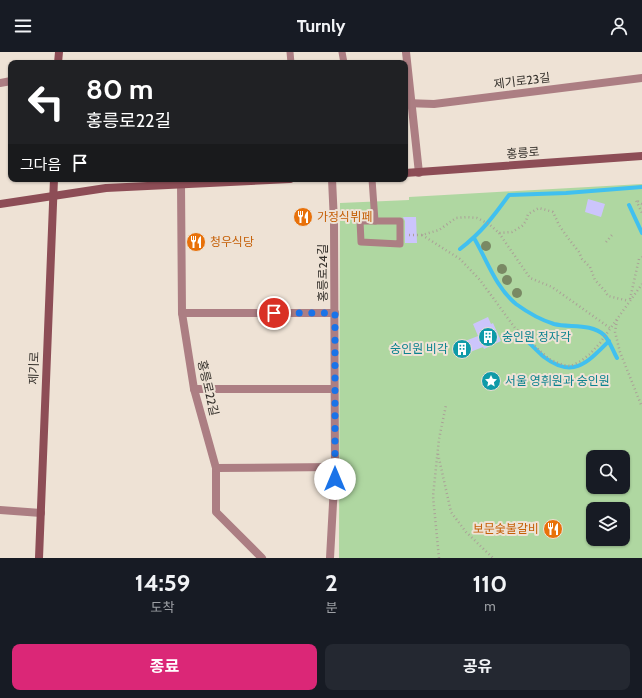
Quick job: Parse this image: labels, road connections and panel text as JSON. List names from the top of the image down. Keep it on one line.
{"streets":{"main road":["홍릉로","제기로"],"street":["제기로23길","홍릉로24길","홍릉로22길"]},"places":{"restaurant":["가정식뷔페","청우식당","보문숯불갈비"],"building":["숭인원 정자각","숭인원 비각"],"place":["서울 영휘원과 숭인원"]},"page":{"header":"Turnly","turn":["80 m","홍릉로22길"],"then":"그다음","eta":["14:59","도착","2","분","110","m"],"buttons":["종료","공유"]}}
